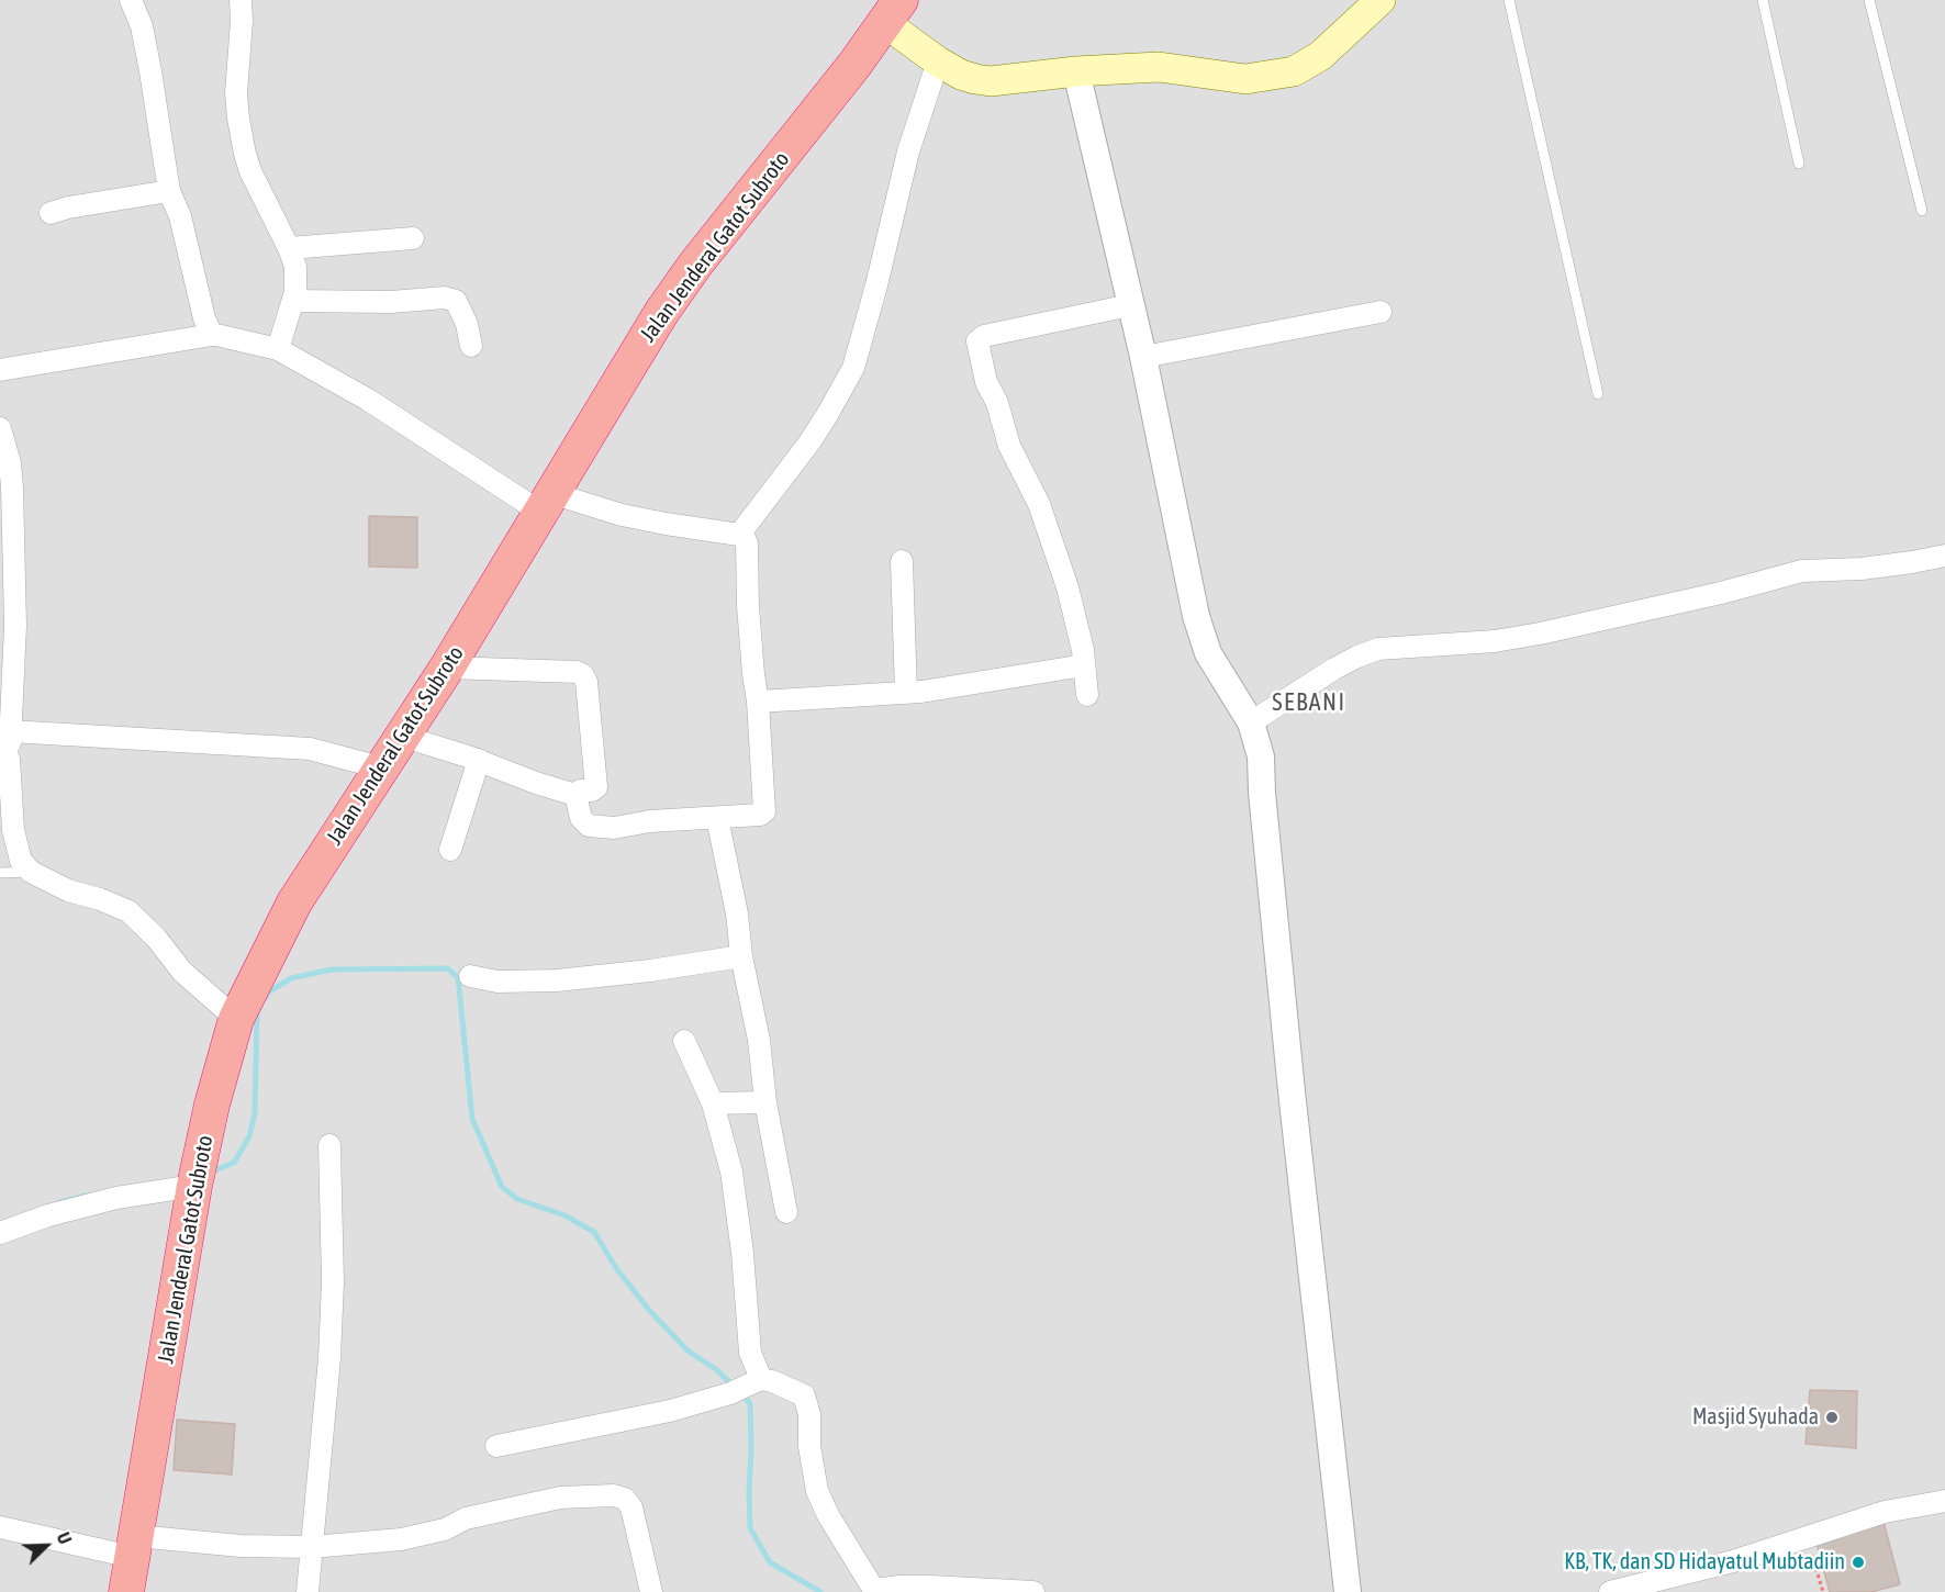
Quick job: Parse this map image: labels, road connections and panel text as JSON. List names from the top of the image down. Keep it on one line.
{"streets":{"highway":["Jalan Jenderal Gatot Subroto"]},"districts":["SEBANI"],"places":["Masjid Syuhada","KB, TK, dan SD Hidayatul Mubtadiin"],"north":"top right"}
